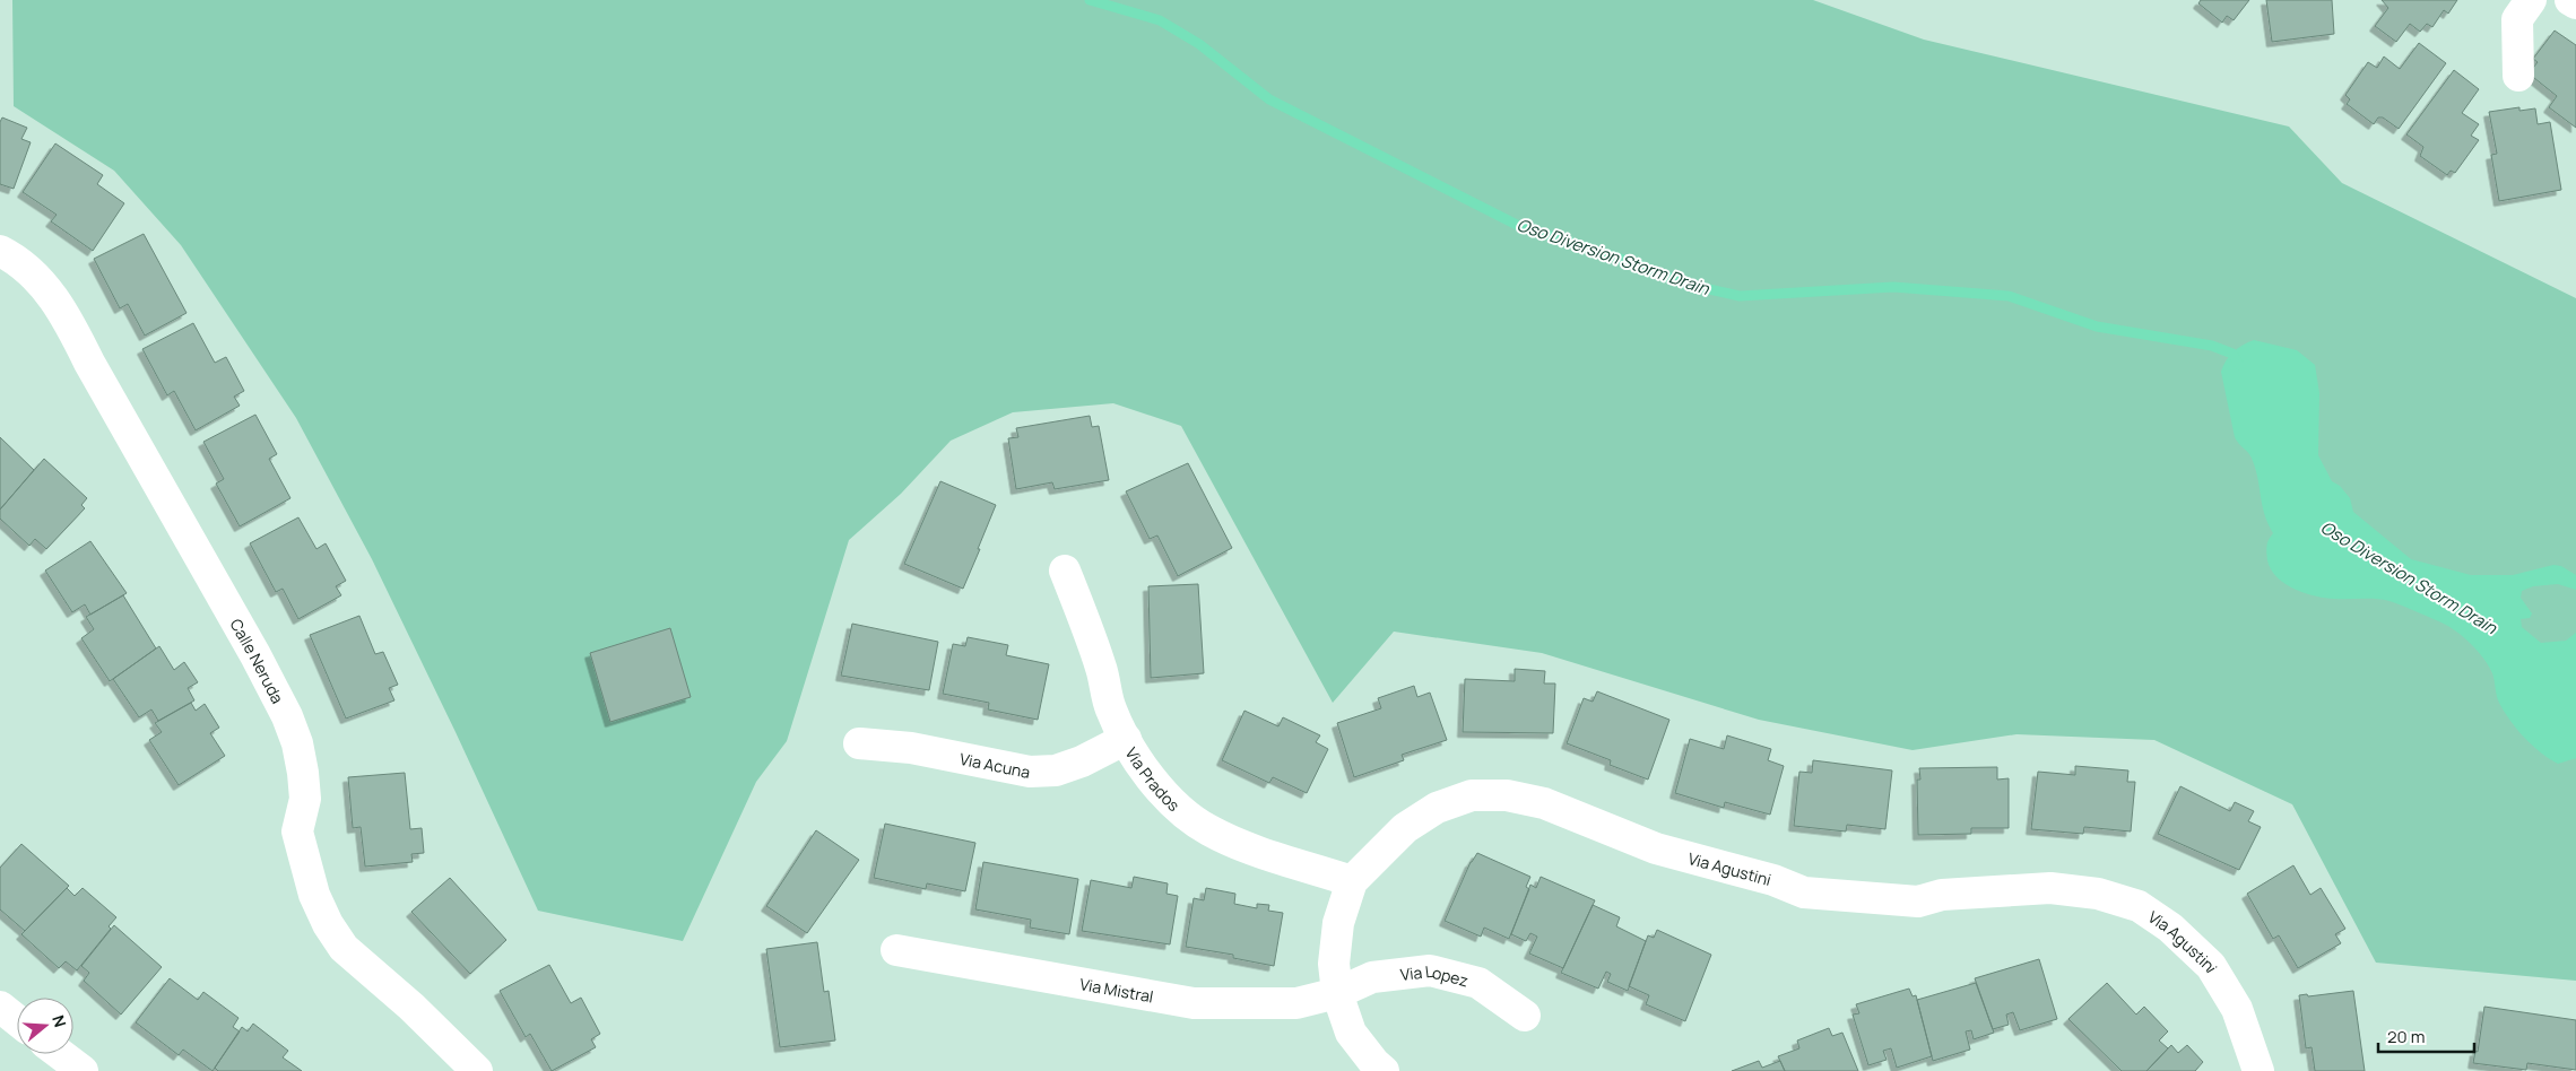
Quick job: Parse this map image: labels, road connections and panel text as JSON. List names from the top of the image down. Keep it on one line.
{"streets":{"street":["Calle Neruda","Via Acuna","Via Prados","Via Agustini","Via Lopez","Via Mistral"]},"crossings":[["Via Acuna","Via Prados"],["Via Prados","Via Agustini"],["Via Agustini","Via Lopez"],["Via Agustini","Via Mistral"],["Via Lopez","Via Mistral"]],"water":["Oso Diversion Storm Drain"],"scale_bar":"20 m","north":"right"}
